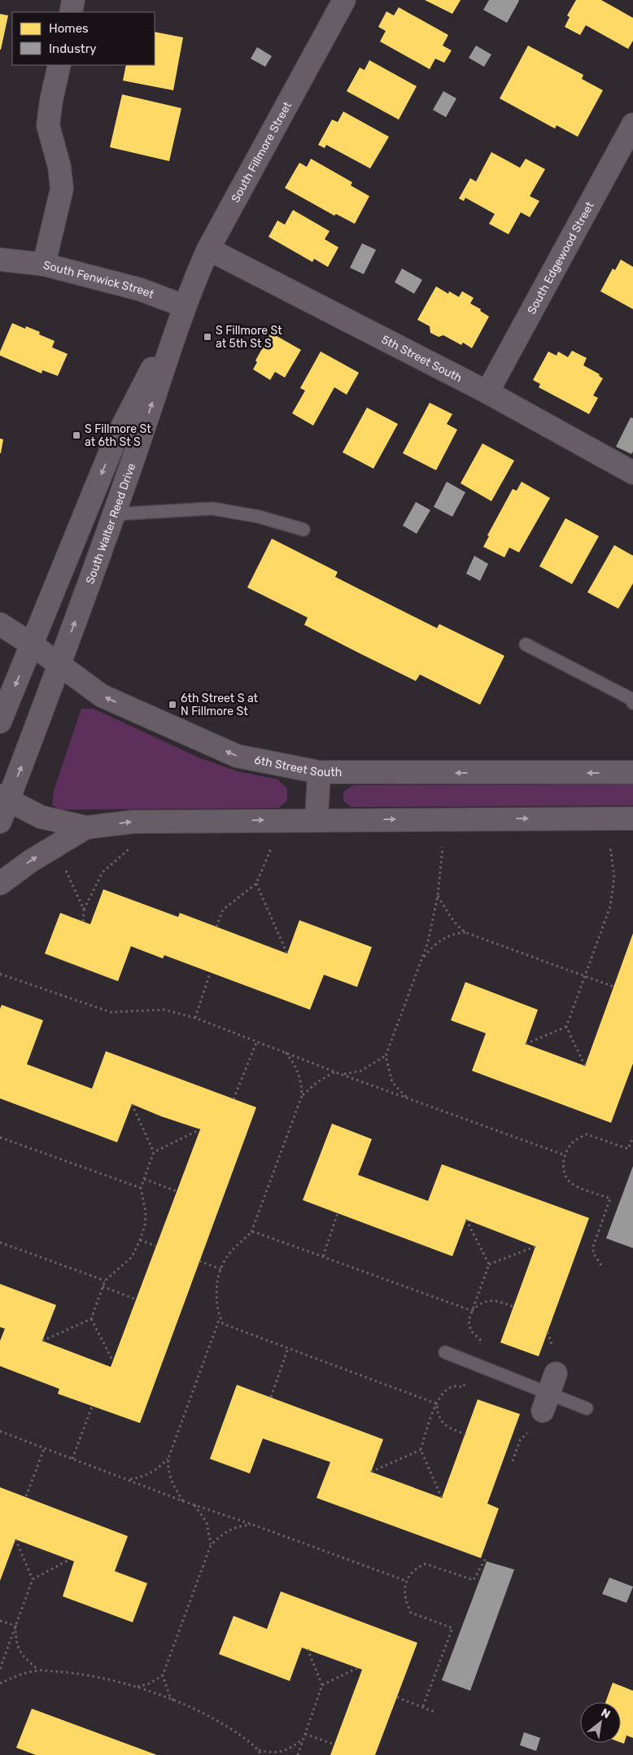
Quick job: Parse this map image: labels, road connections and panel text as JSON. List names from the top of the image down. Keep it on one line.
{"streets":{"street":["South Fillmore Street","South Edgewood Street","South Fenwick Street","5th Street South","South Walter Reed Drive","6th Street South"]},"crossings":[["South Fillmore Street","South Fenwick Street"],["South Fillmore Street","5th Street South"],["South Fillmore Street","South Walter Reed Drive"],["South Edgewood Street","5th Street South"],["South Fenwick Street","South Walter Reed Drive"],["South Walter Reed Drive","6th Street South"]],"places":{"transit":["S Fillmore St at 5th St S","S Fillmore St at 6th St S","6th Street S at N Fillmore St"]},"legend":["Homes","Industry"],"north":"top right"}
